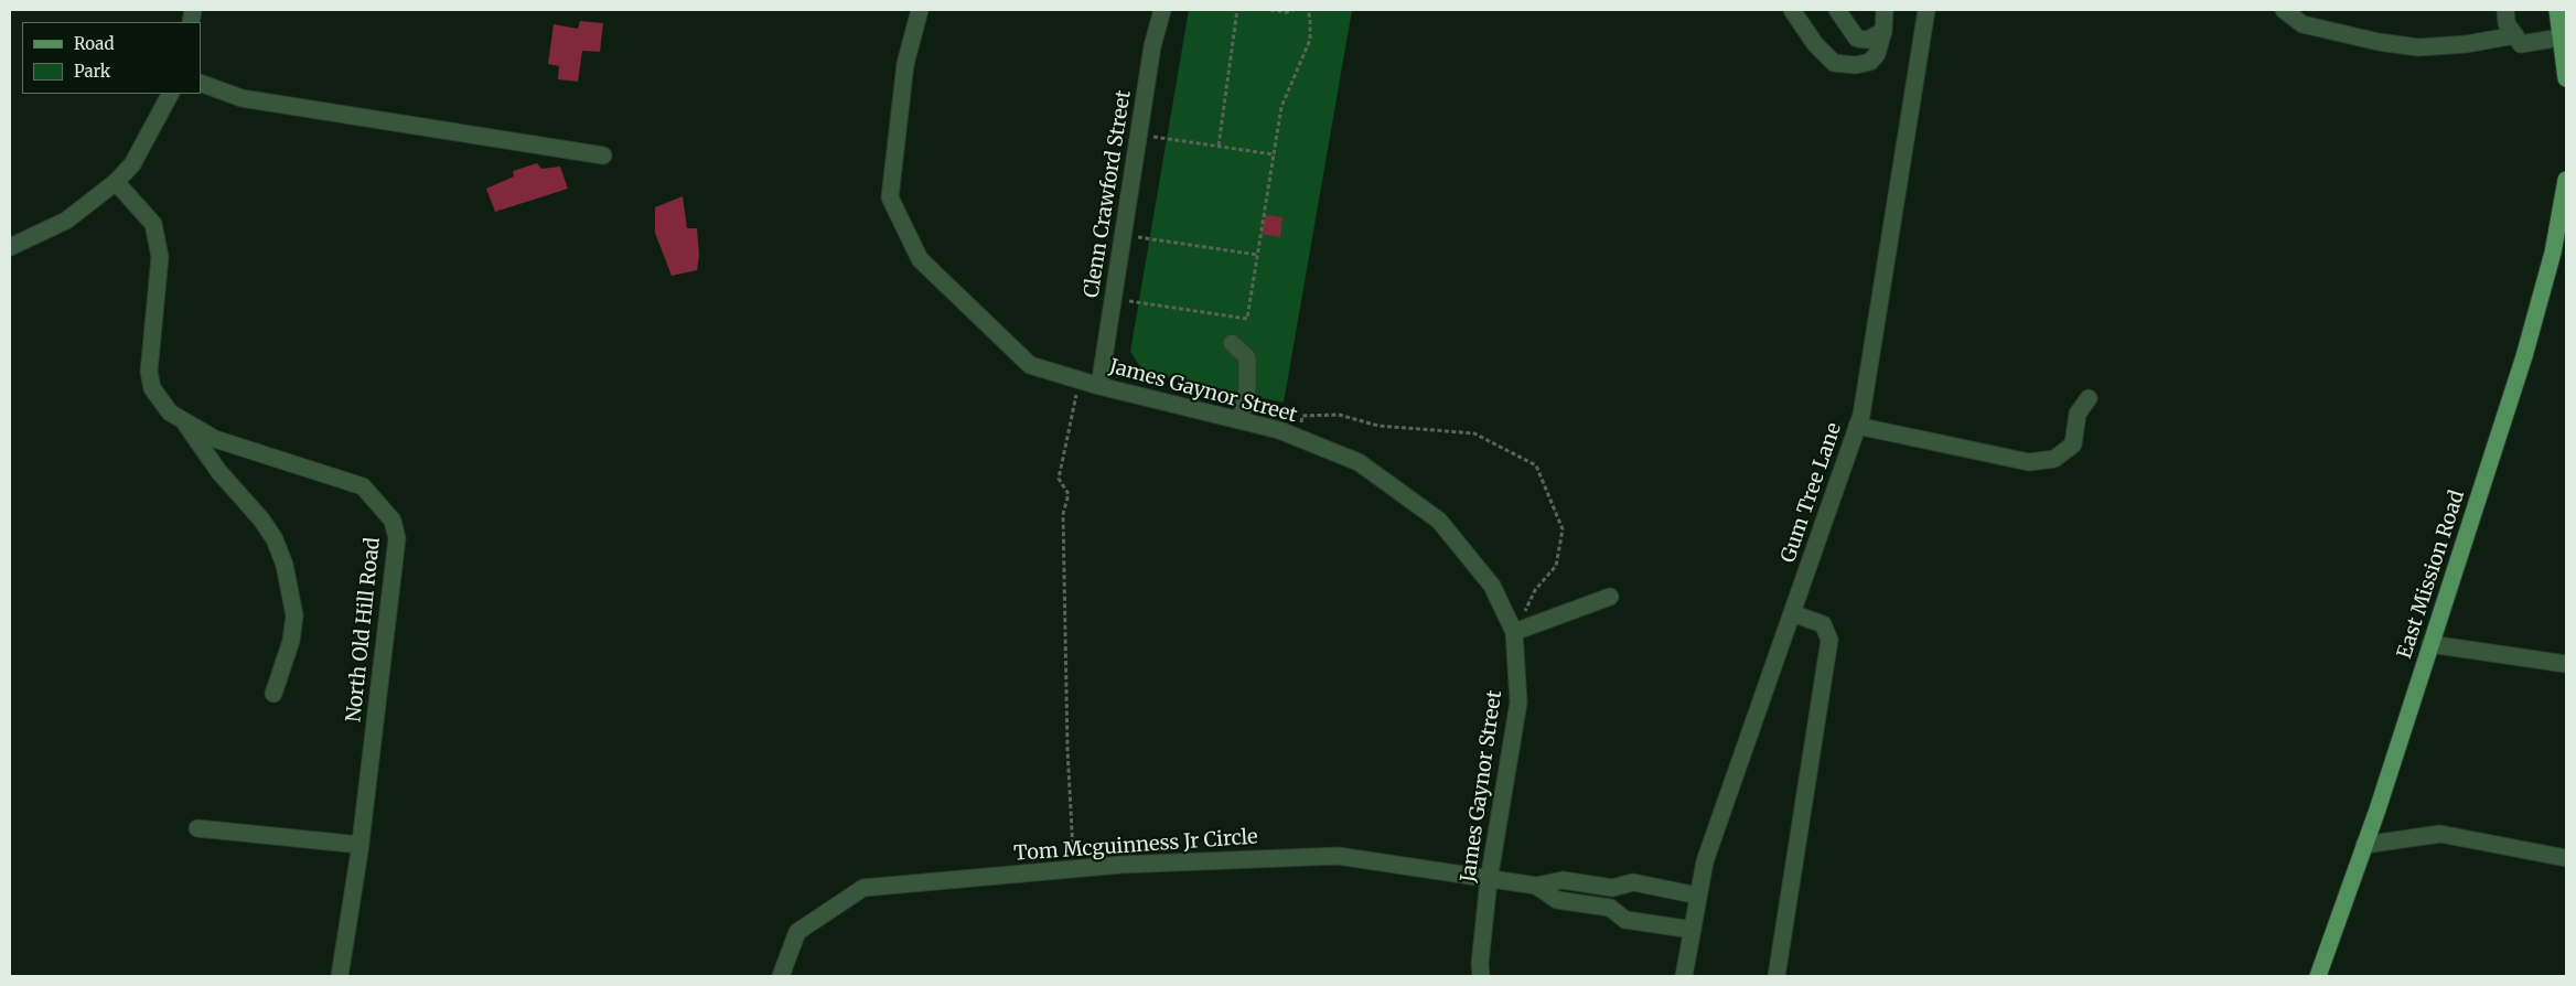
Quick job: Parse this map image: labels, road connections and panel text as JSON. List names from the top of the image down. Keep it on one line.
{"streets":{"main road":["East Mission Road"],"street":["Clenn Crawford Street","James Gaynor Street","Gum Tree Lane","North Old Hill Road","Tom Mcguinness Jr Circle"]},"crossings":[["Clenn Crawford Street","James Gaynor Street"],["James Gaynor Street","Tom Mcguinness Jr Circle"],["Gum Tree Lane","Tom Mcguinness Jr Circle"]],"legend":["Road","Park"]}
